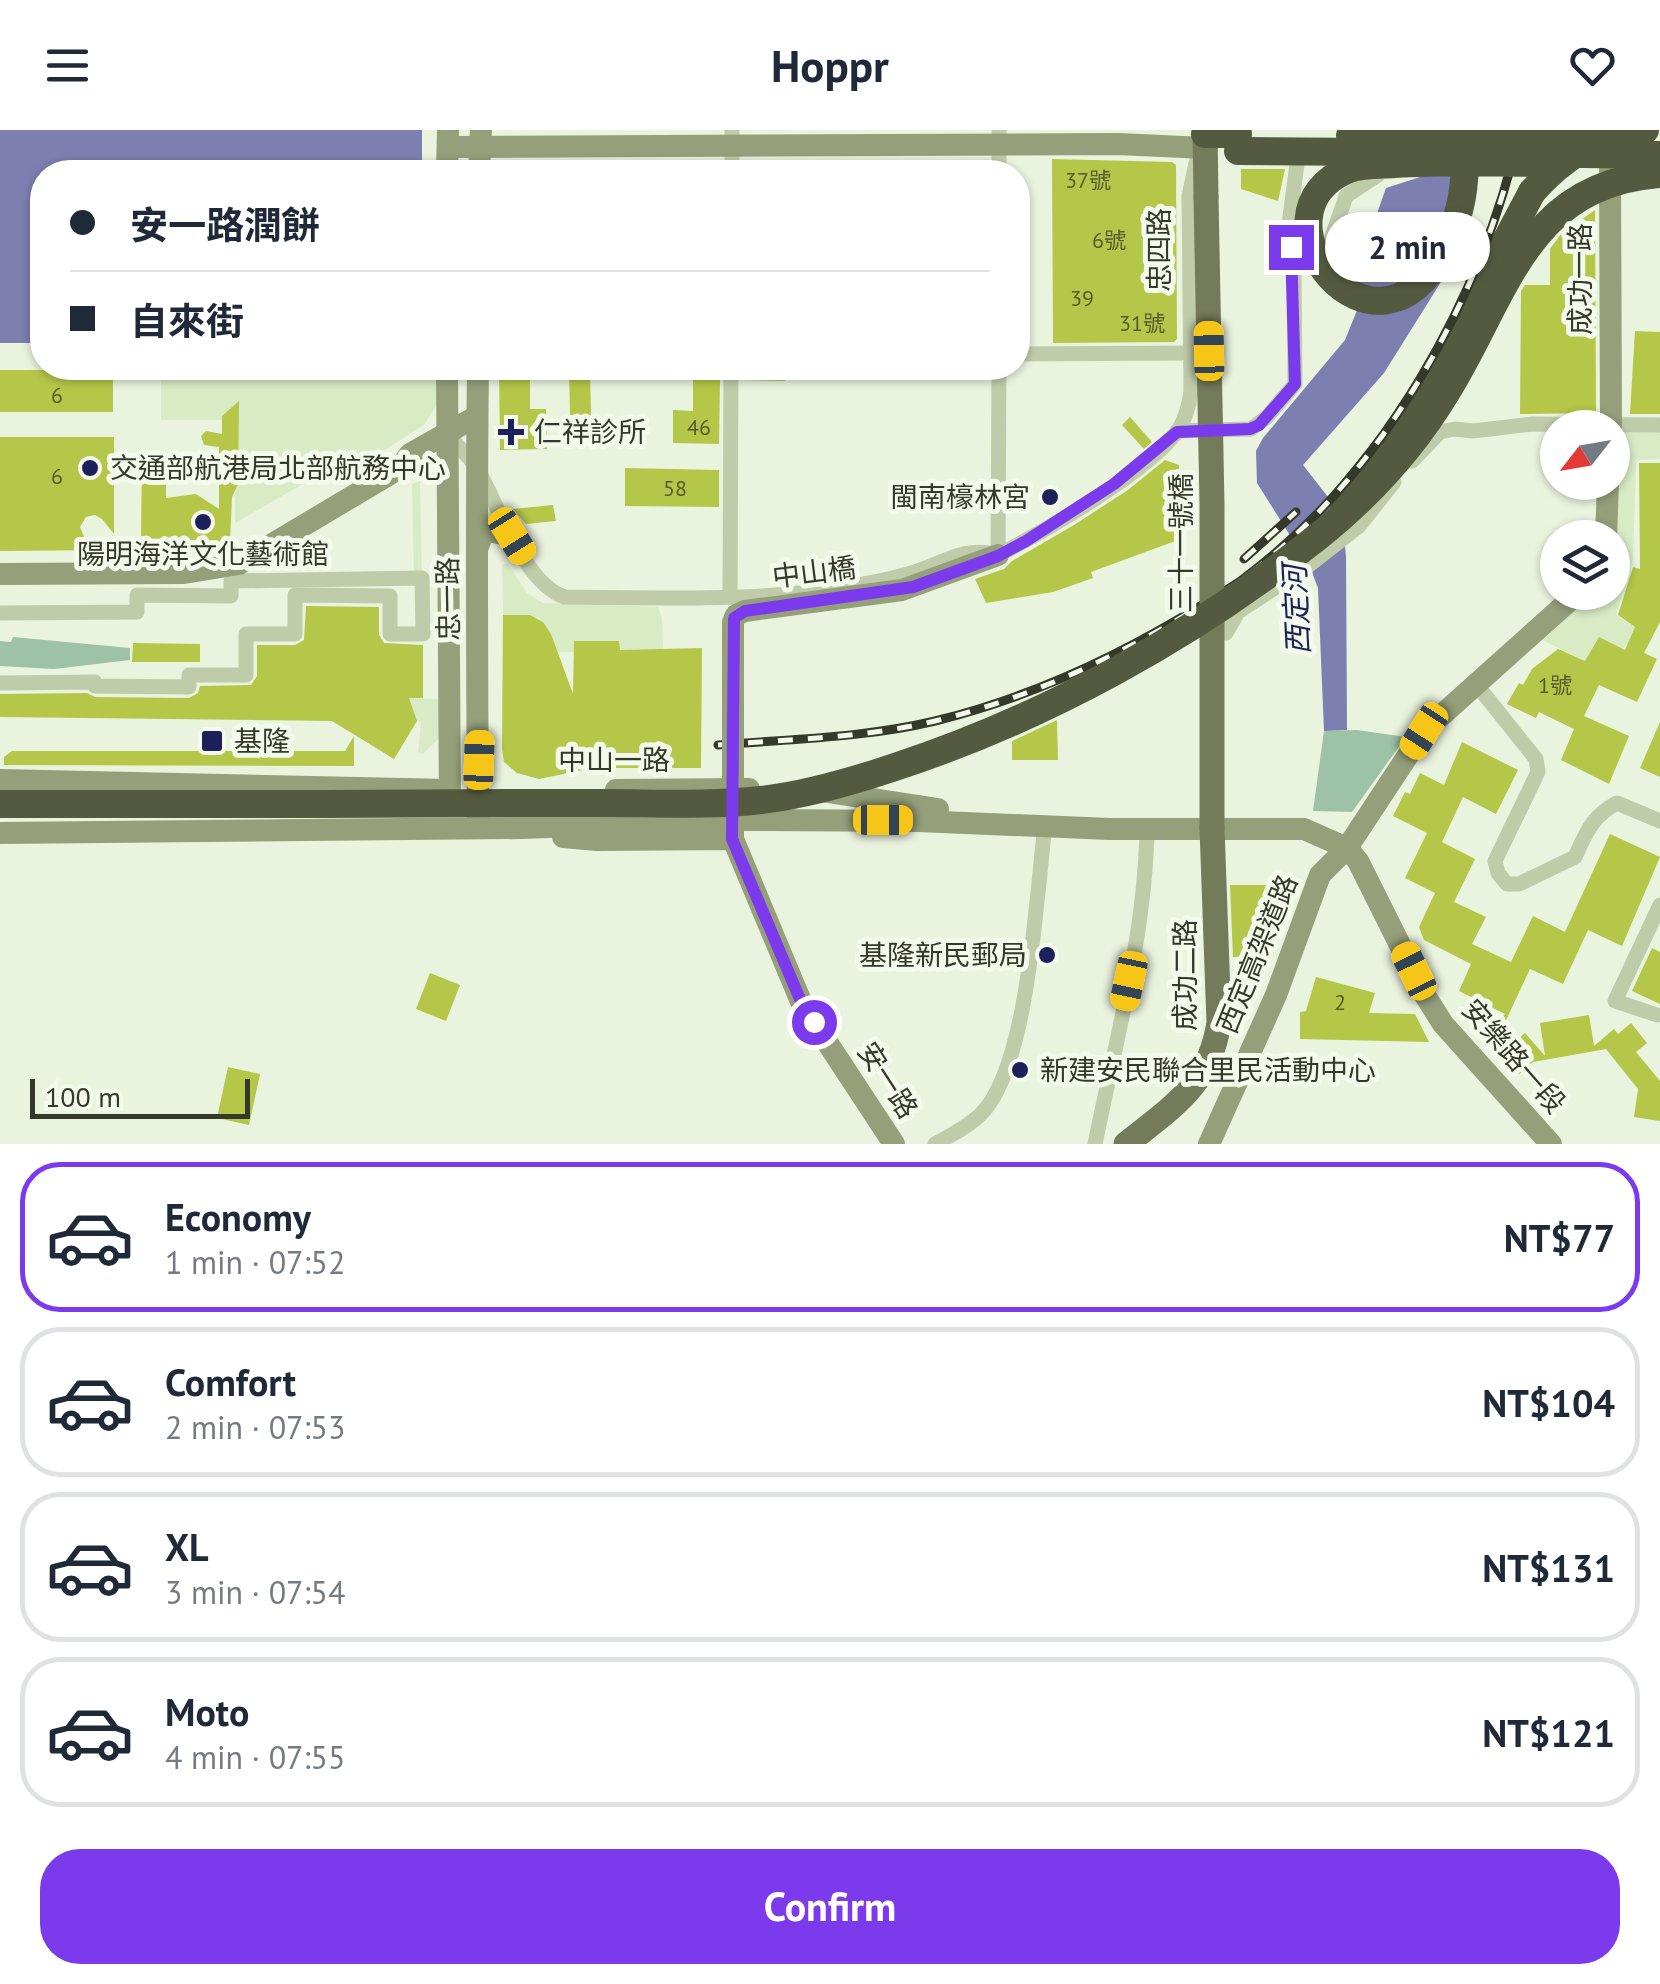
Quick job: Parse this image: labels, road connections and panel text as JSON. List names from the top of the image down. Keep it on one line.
{"streets":{"main road":["忠四路","三十一號橋","成功二路"],"street":["成功一路","中山橋","忠一路","中山一路","西定高架道路","安樂路一段","安一路"]},"crossings":[["忠四路","三十一號橋"],["三十一號橋","中山一路"],["三十一號橋","成功二路"],["中山橋","安一路"],["忠一路","中山一路"],["中山一路","西定高架道路"],["中山一路","成功二路"],["中山一路","安樂路一段"],["西定高架道路","安樂路一段"]],"water":["西定河"],"places":{"health":["仁祥診所"],"other":["交通部航港局北部航務中心","閩南檺林宮","陽明海洋文化藝術館","基隆新民郵局","新建安民聯合里民活動中心"],"transit":["基隆"]},"house_numbers":["37號","6號","39","31號","6","46","6","58","1號","2"],"scale_bar":"100 m","north":"bottom left","page":{"header":"Hoppr","banner":["安一路潤餅","自來街"],"bubble":"2 min","scale":"100 m","list":[{"name":"Economy","note":"1 min · 07:52","value":"NT$77"},{"name":"Comfort","note":"2 min · 07:53","value":"NT$104"},{"name":"XL","note":"3 min · 07:54","value":"NT$131"},{"name":"Moto","note":"4 min · 07:55","value":"NT$121"}],"buttons":"Confirm"}}
